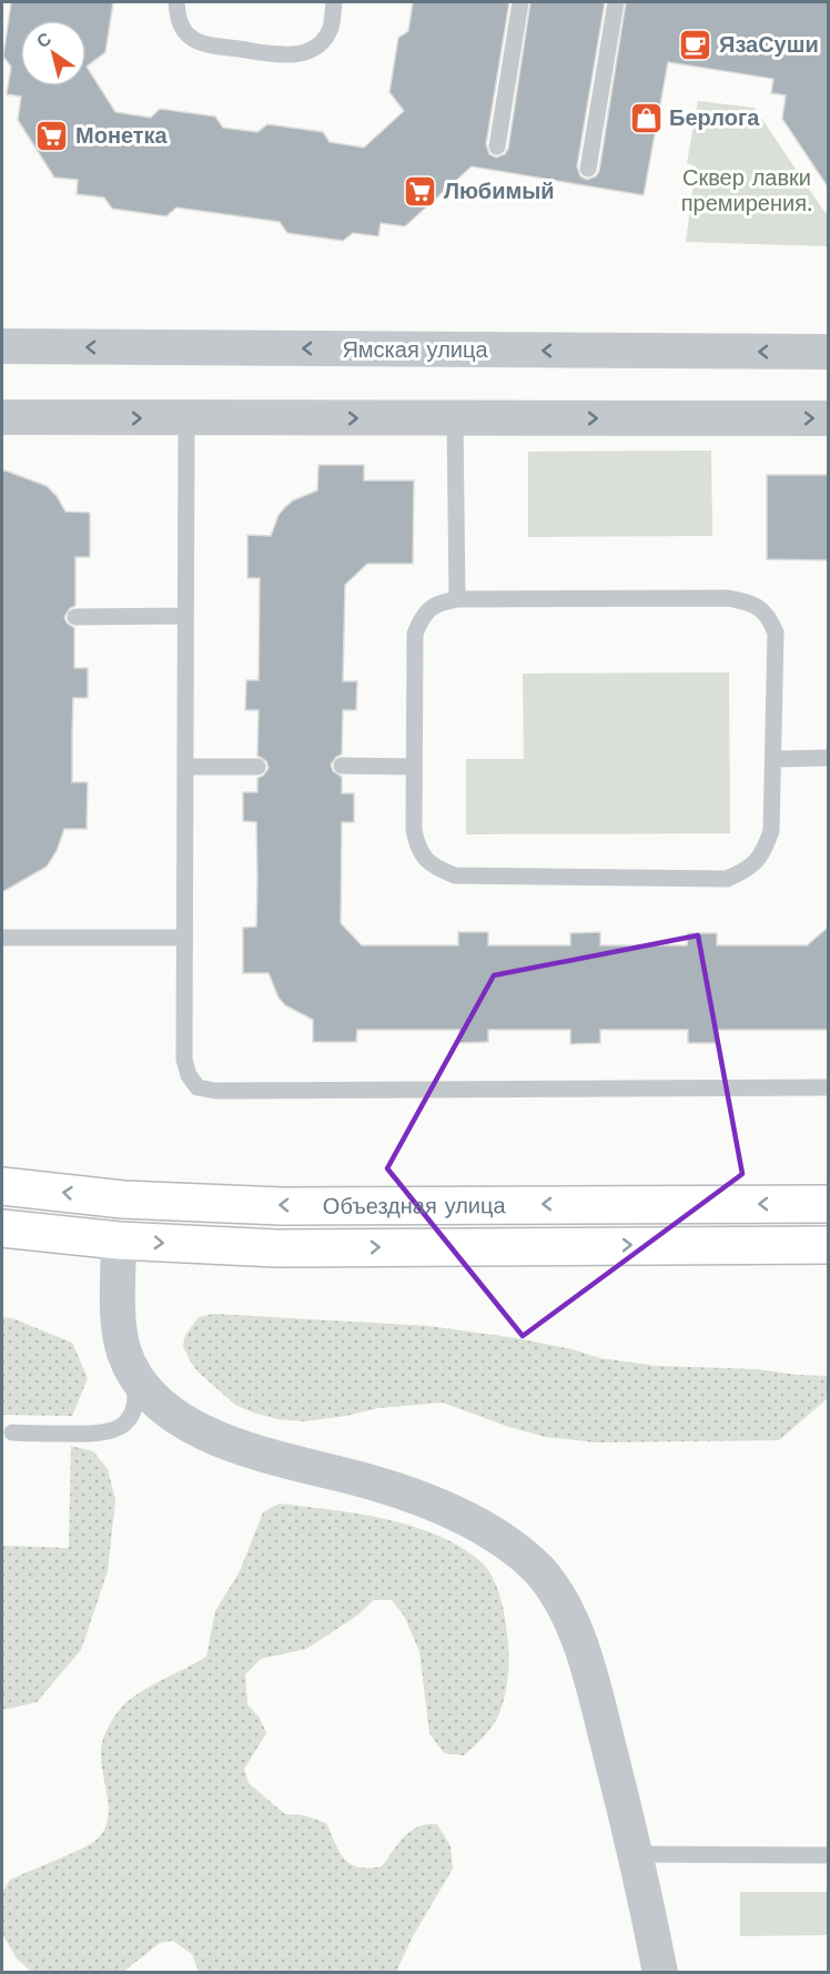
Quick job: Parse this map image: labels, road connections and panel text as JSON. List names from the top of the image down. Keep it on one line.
{"streets":{"main road":["Объездная улица"],"street":["Ямская улица"]},"parks":["Сквер лавки премирения."],"places":{"cafe":["ЯзаСуши"],"shop":["Берлога"],"supermarket":["Монетка","Любимый"]},"north":"top left"}
